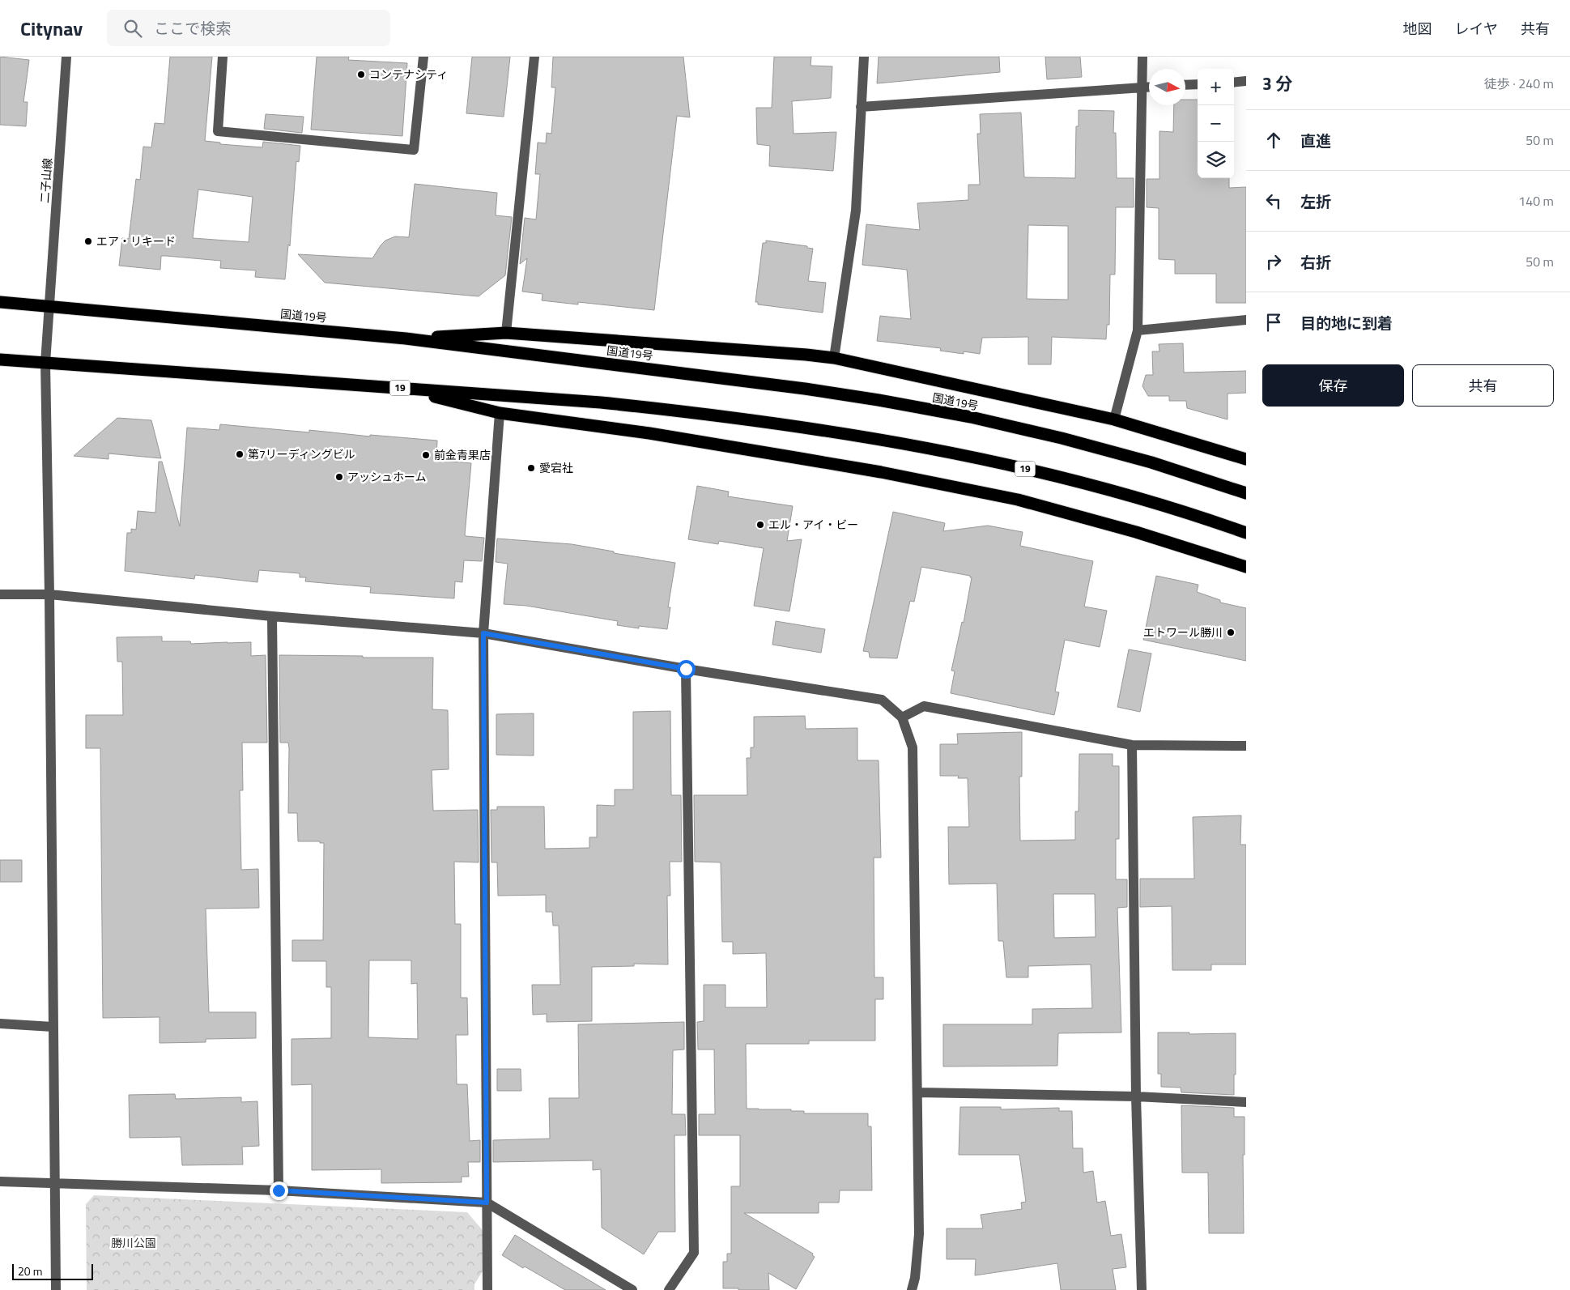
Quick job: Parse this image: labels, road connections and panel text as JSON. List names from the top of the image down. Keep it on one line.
{"streets":{"highway":["国道19号","19"],"street":["二子山線"]},"crossings":[["二子山線","国道19号"],["二子山線","19"]],"parks":["勝川公園"],"places":["コンテナシティ","エア・リキード","第7リーディングビル","前金青果店","愛宕社","アッシュホーム","エル・アイ・ビー","エトワール勝川"],"scale_bar":"20 m","north":"right","page":{"header":"Citynav","search":"ここで検索","nav":["地図","レイヤ","共有"],"heading":["3 分","徒歩 · 240 m"],"map_buttons":["+","−"],"list":[["直進","50 m"],["左折","140 m"],["右折","50 m"],"目的地に到着"],"buttons":["保存","共有"],"scale":"20 m"}}
